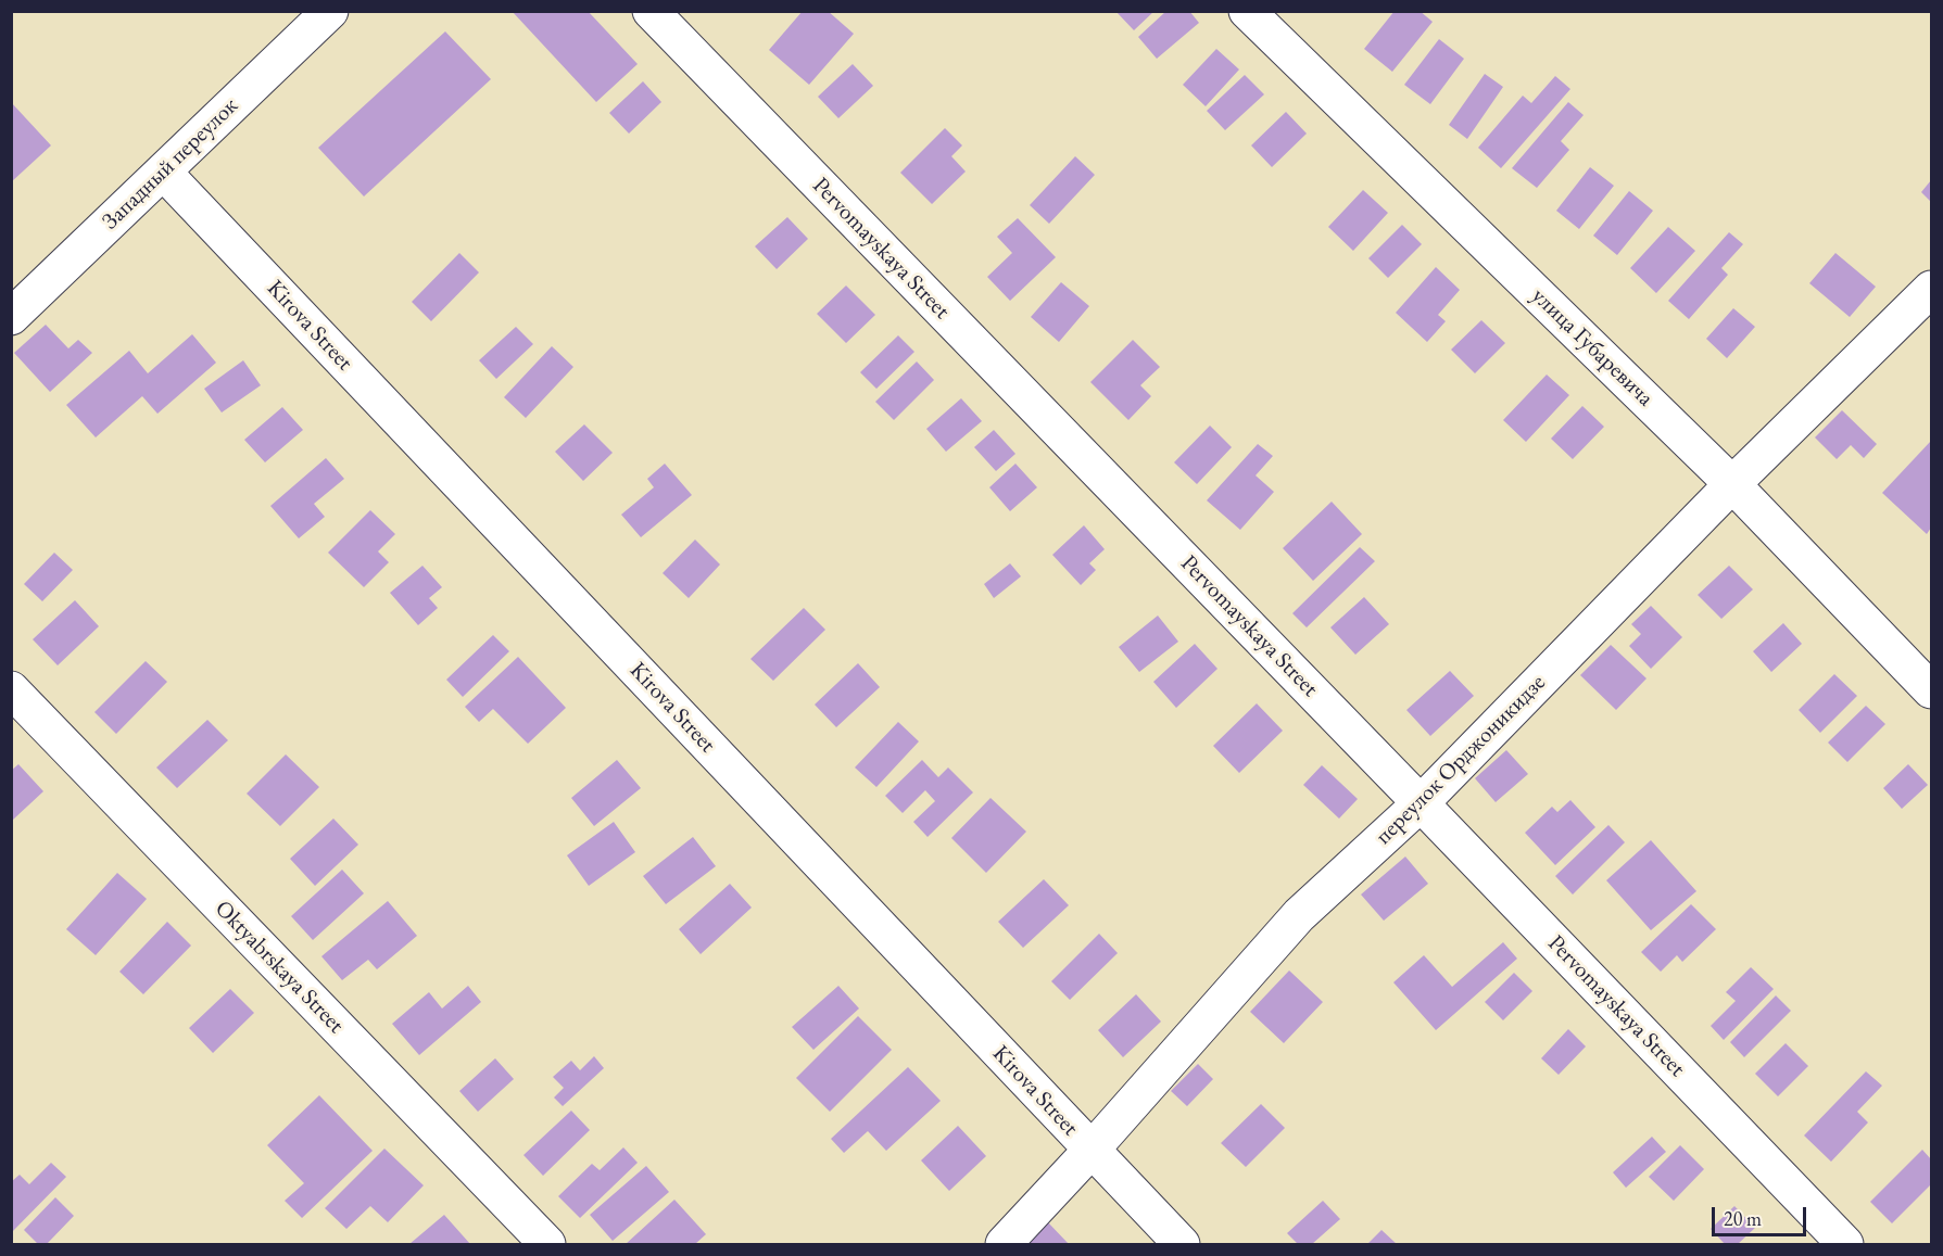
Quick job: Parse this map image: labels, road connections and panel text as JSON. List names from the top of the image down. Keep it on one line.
{"streets":{"street":["Западный переулок","Pervomayskaya Street","Kirova Street","улица Губаревича","переулок Орджоникидзе","Oktyabrskaya Street"]},"crossings":[["Западный переулок","Kirova Street"],["Pervomayskaya Street","переулок Орджоникидзе"],["Kirova Street","переулок Орджоникидзе"],["улица Губаревича","переулок Орджоникидзе"]],"scale_bar":"20 m"}
